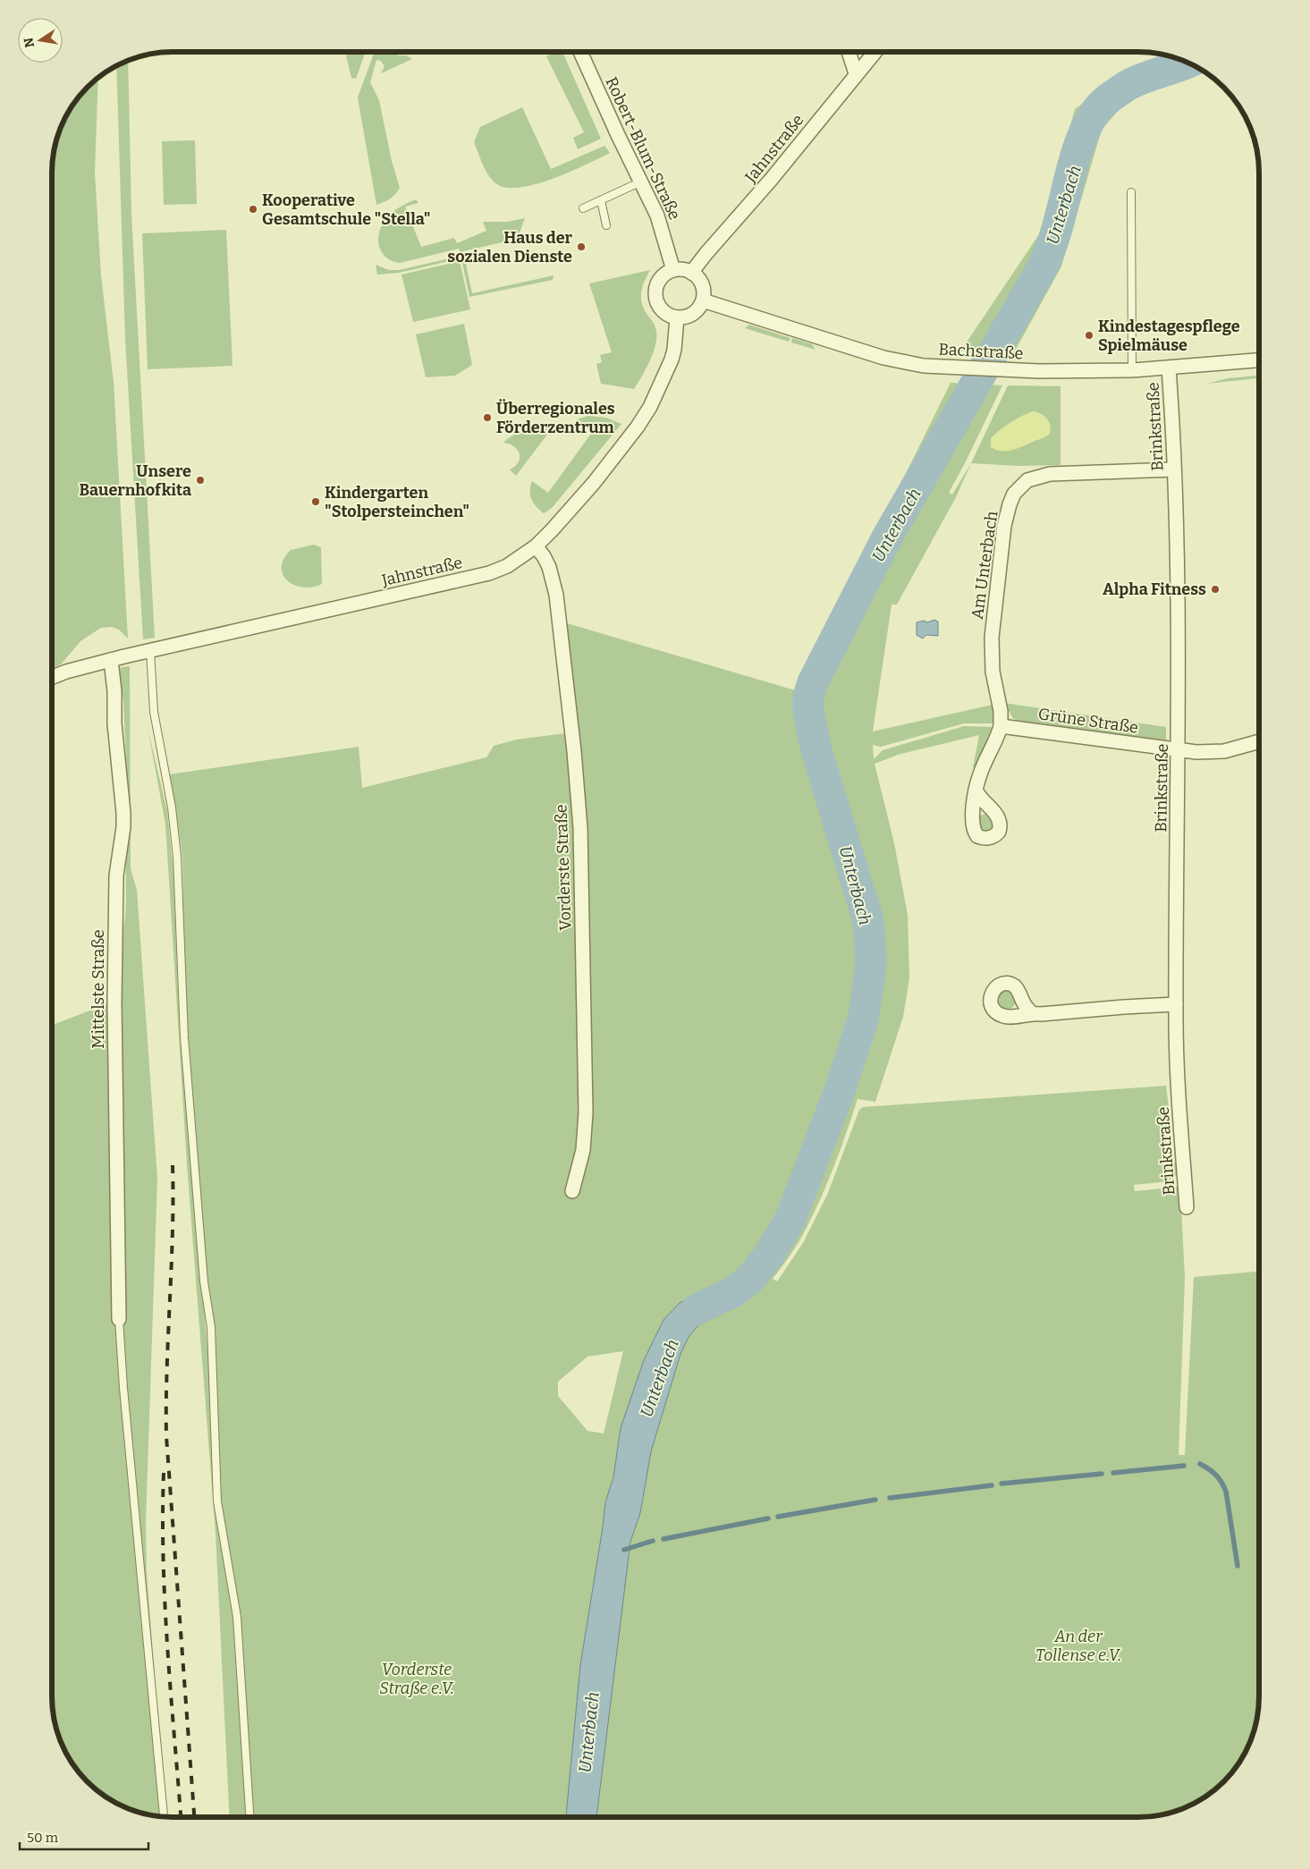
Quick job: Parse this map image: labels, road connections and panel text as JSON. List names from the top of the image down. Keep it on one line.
{"streets":{"street":["Robert-Blum-Straße","Jahnstraße","Bachstraße","Brinkstraße","Am Unterbach","Grüne Straße","Vorderste Straße","Mittelste Straße"]},"crossings":[["Robert-Blum-Straße","Jahnstraße"],["Robert-Blum-Straße","Bachstraße"],["Jahnstraße","Bachstraße"],["Jahnstraße","Vorderste Straße"],["Jahnstraße","Mittelste Straße"],["Bachstraße","Brinkstraße"],["Brinkstraße","Am Unterbach"],["Brinkstraße","Grüne Straße"],["Am Unterbach","Grüne Straße"]],"water":["Unterbach"],"parks":["An der Tollense e.V.","Vorderste Straße e.V."],"places":["Kooperative Gesamtschule \"Stella\"","Haus der sozialen Dienste","Kindestagespflege Spielmäuse","Überregionales Förderzentrum","Unsere Bauernhofkita","Kindergarten \"Stolpersteinchen\"","Alpha Fitness"],"scale_bar":"50 m","north":"left"}
